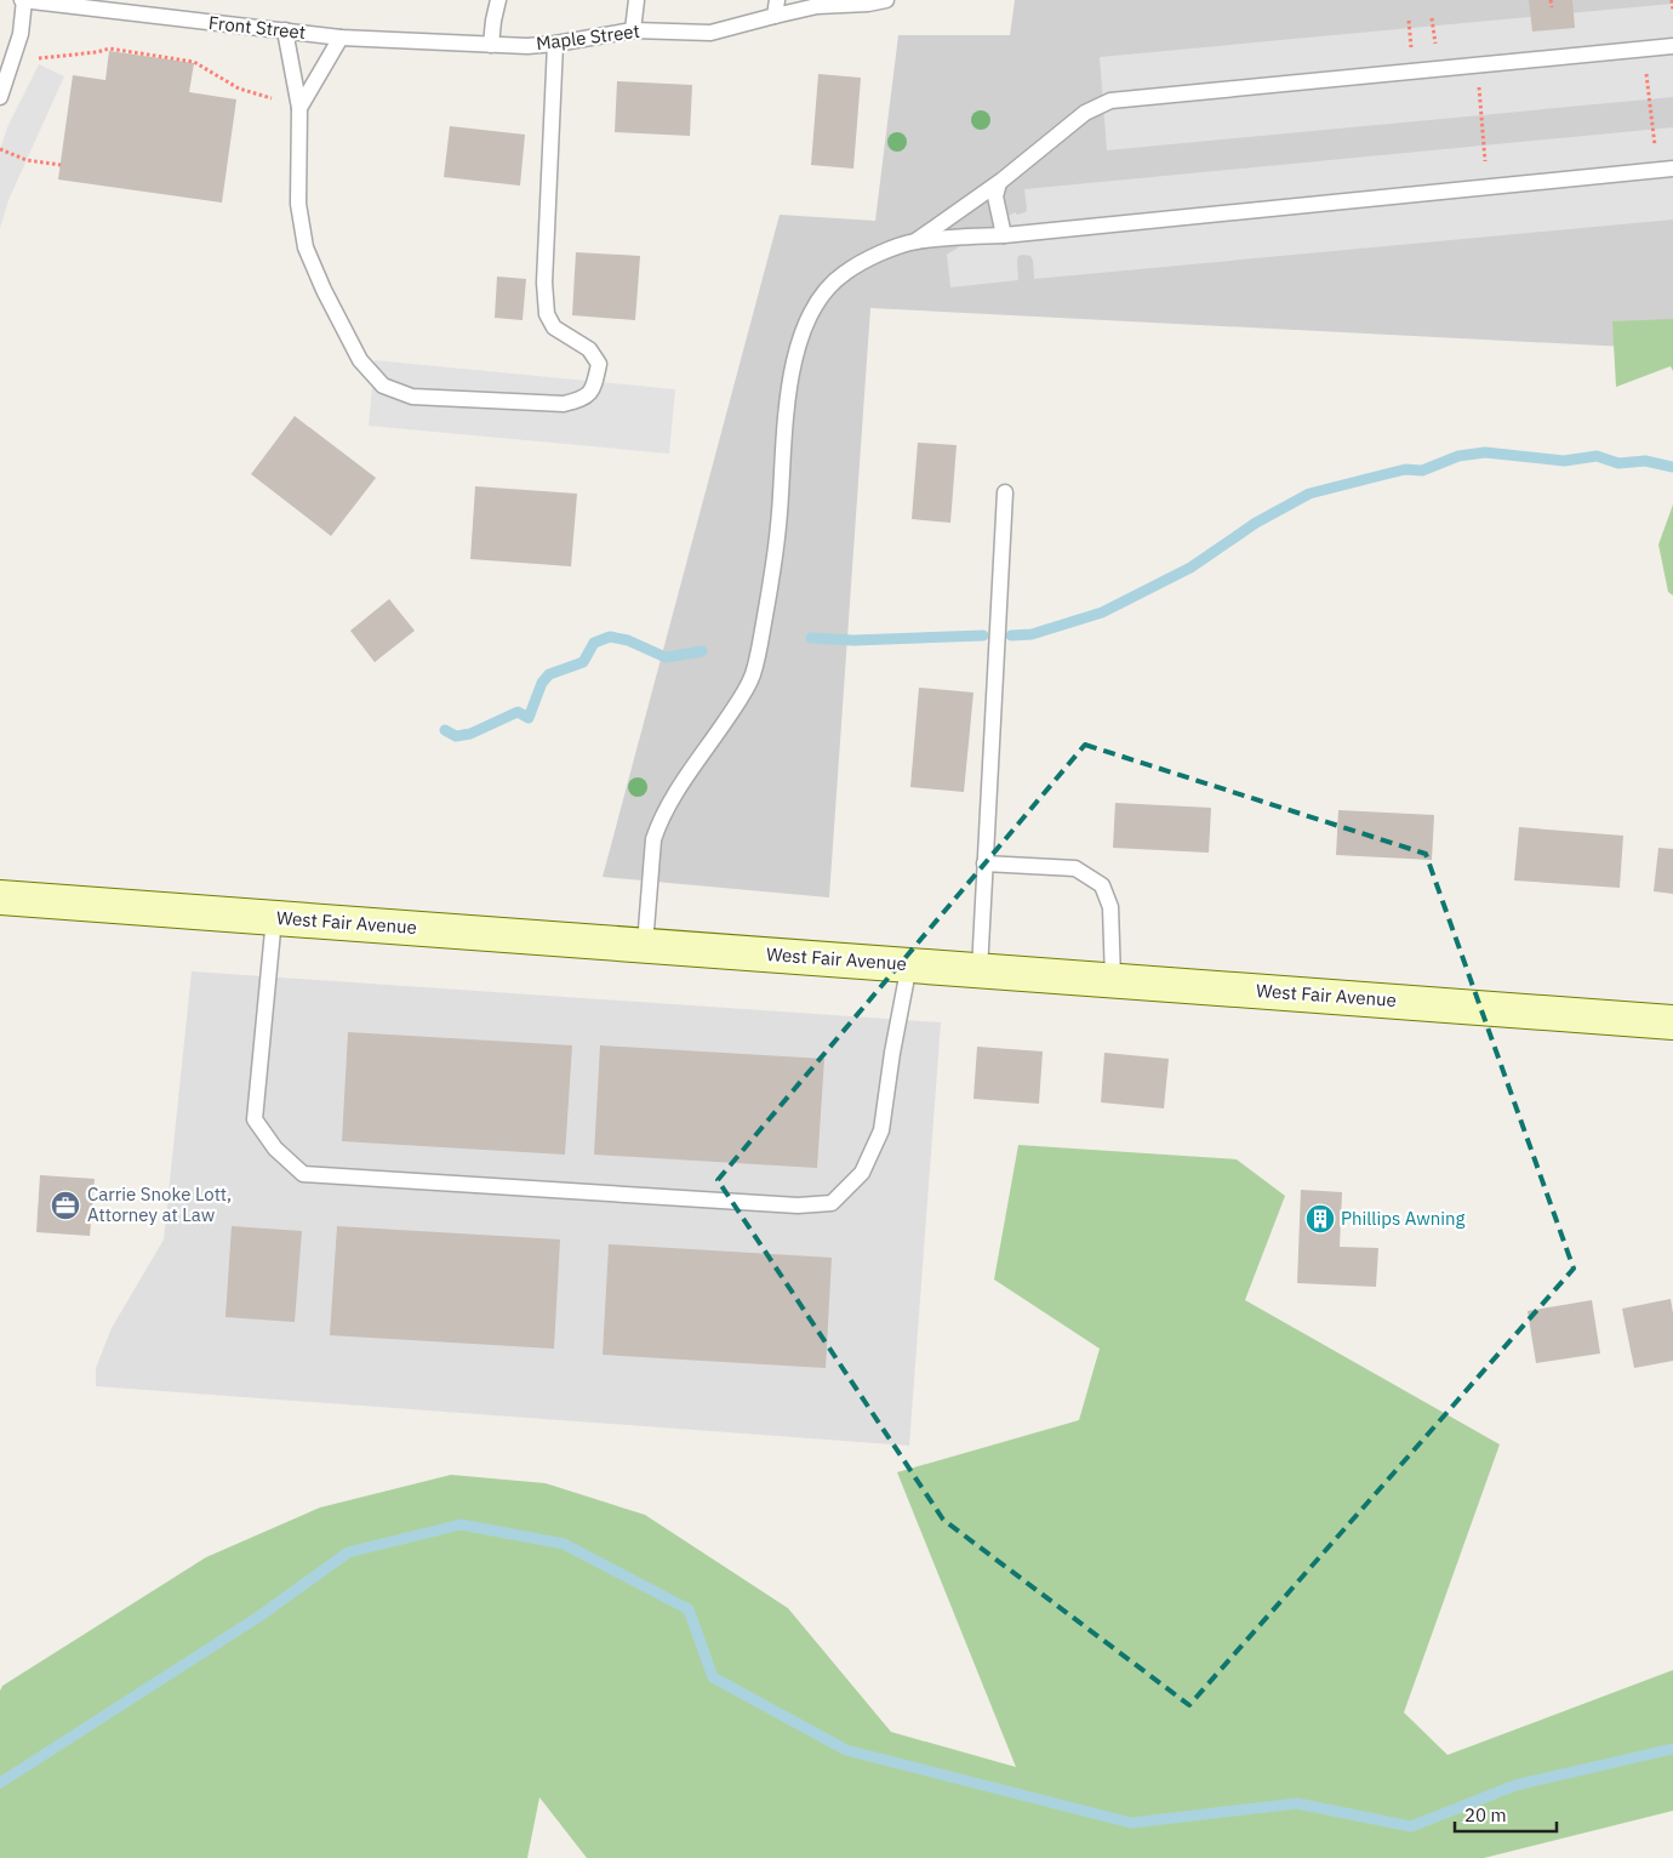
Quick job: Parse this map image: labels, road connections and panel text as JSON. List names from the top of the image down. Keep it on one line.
{"streets":{"street":["West Fair Avenue"],"lane":["Front Street","Maple Street"]},"crossings":[["Front Street","Maple Street"]],"places":{"office":["Carrie Snoke Lott, Attorney at Law"],"building":["Phillips Awning"]},"scale_bar":"20 m"}
